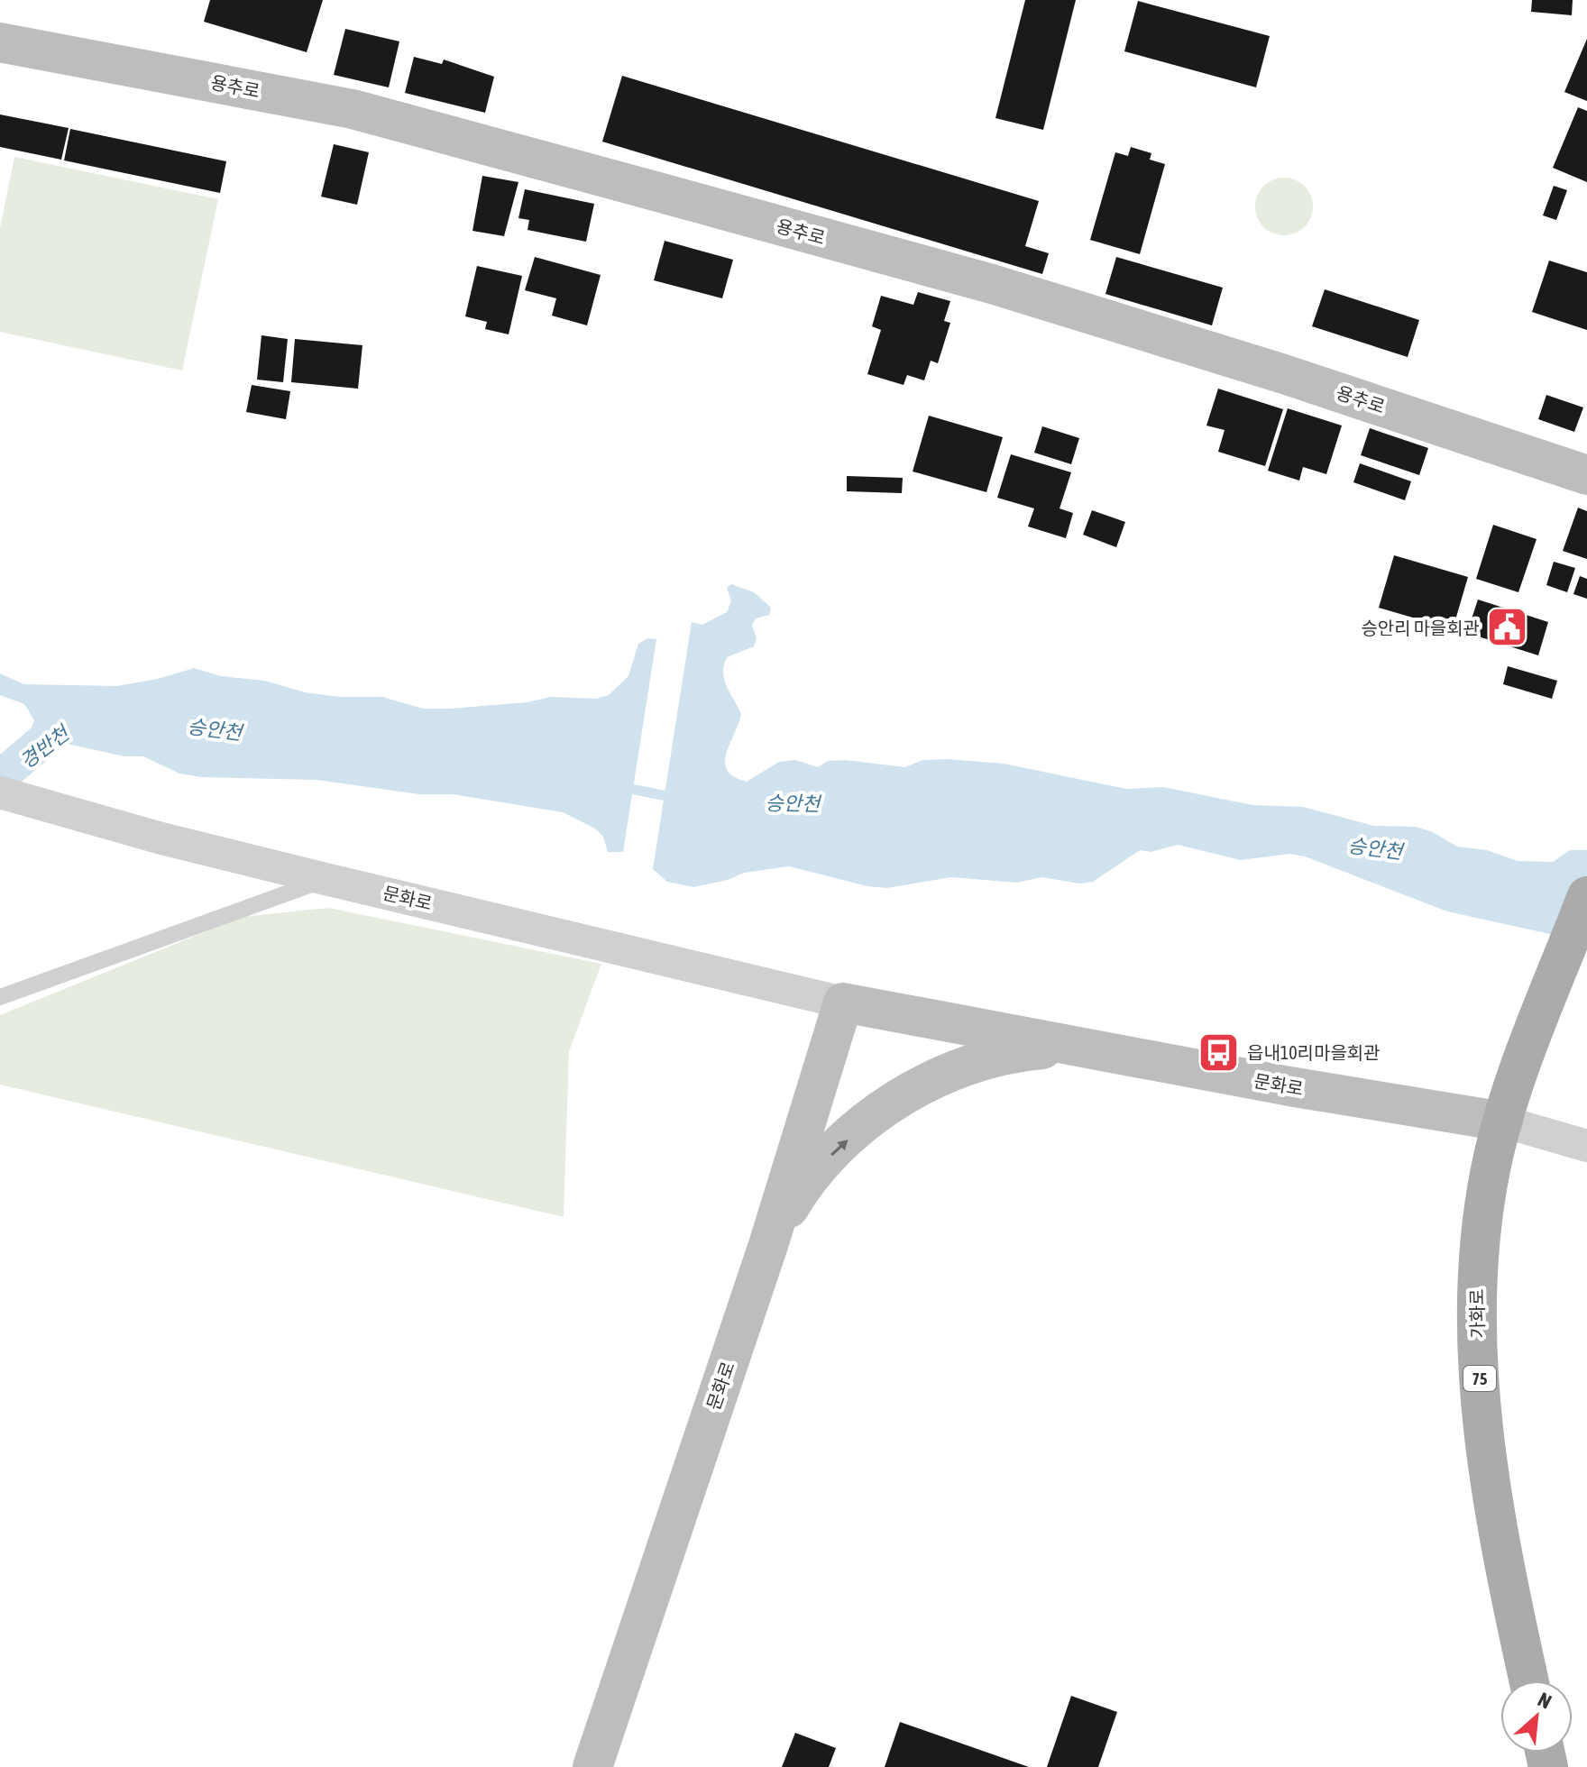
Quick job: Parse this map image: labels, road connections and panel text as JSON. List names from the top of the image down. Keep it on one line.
{"streets":{"main road":["용추로","문화로","가화로","75"]},"crossings":[["문화로","가화로"]],"water":["승안천","경반천"],"places":{"public building":["승안리 마을회관"],"bus stop":["읍내10리마을회관"]},"north":"top right"}
